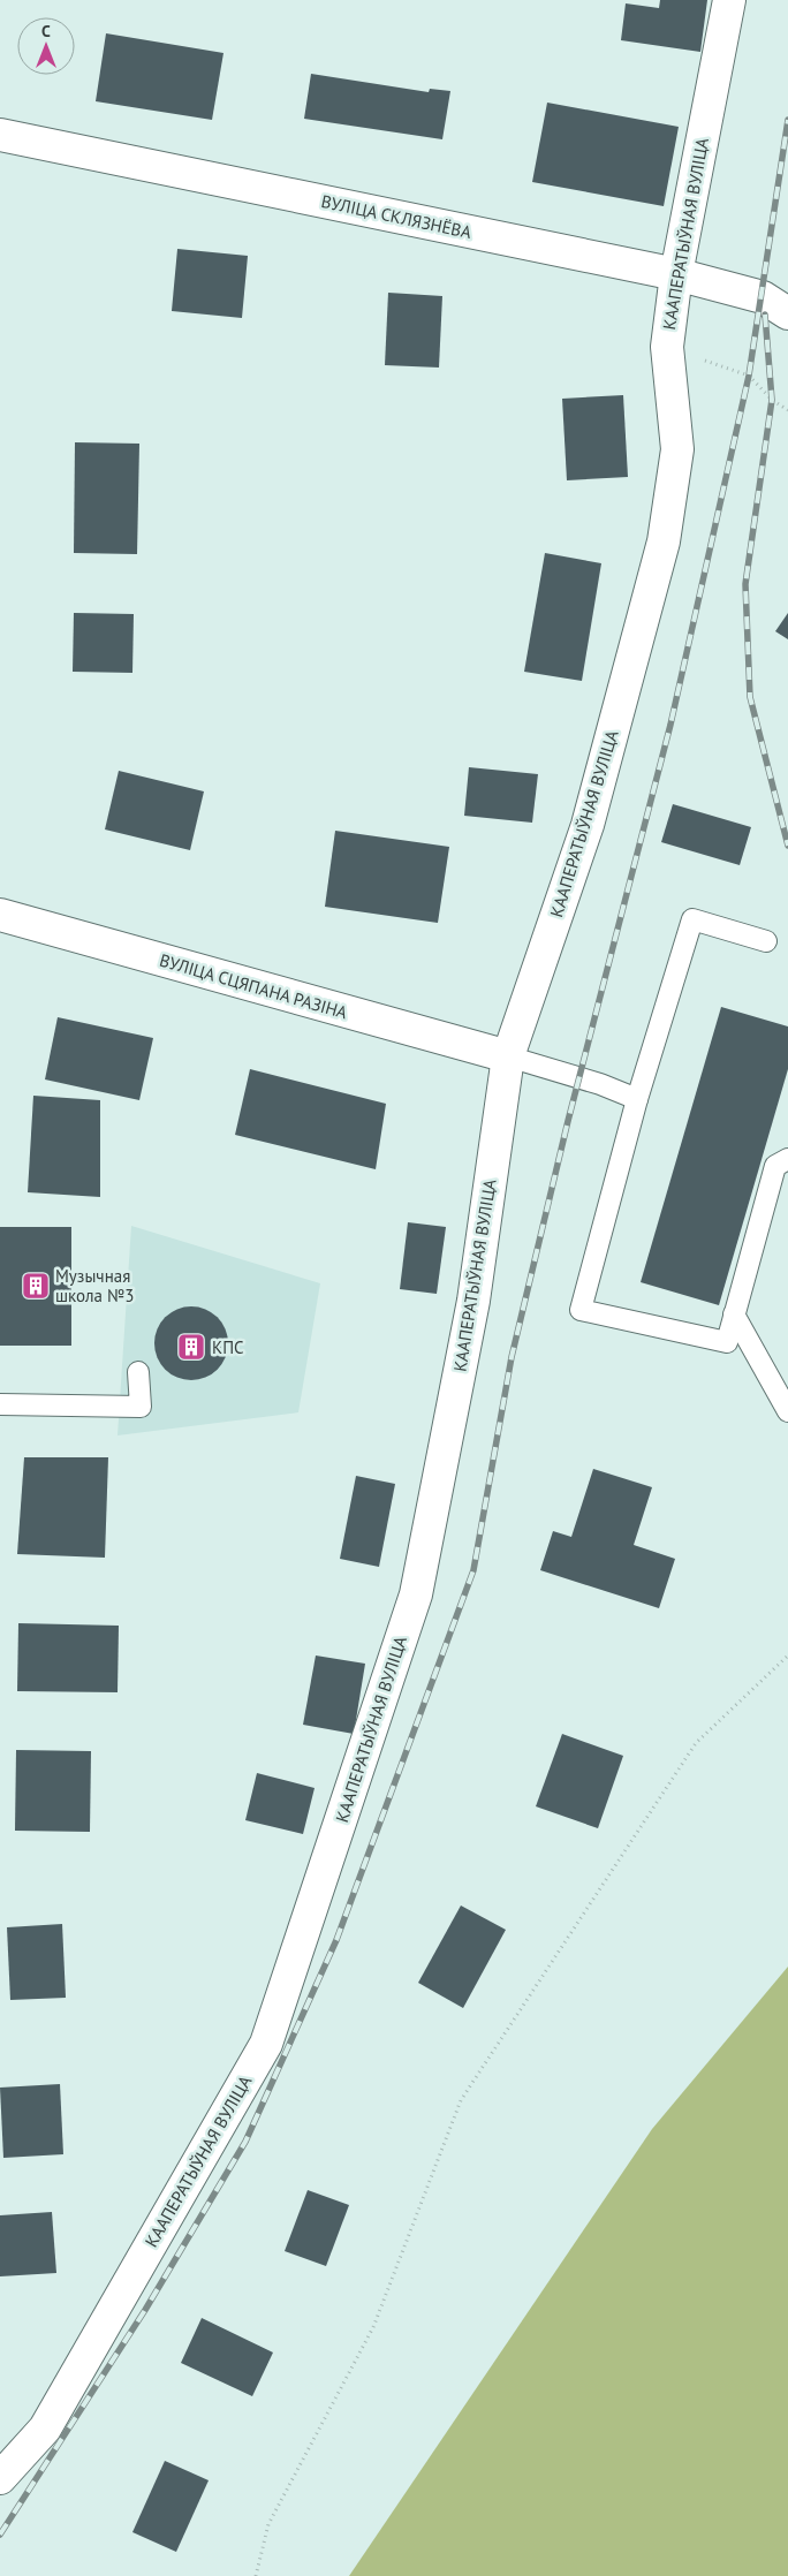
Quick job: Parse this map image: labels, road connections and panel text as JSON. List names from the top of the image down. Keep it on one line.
{"streets":{"street":["ВУЛІЦА СКЛЯЗНЁВА","КААПЕРАТЫЎНАЯ ВУЛІЦА","ВУЛІЦА СЦЯПАНА РАЗІНА"]},"crossings":[["ВУЛІЦА СКЛЯЗНЁВА","КААПЕРАТЫЎНАЯ ВУЛІЦА"],["КААПЕРАТЫЎНАЯ ВУЛІЦА","ВУЛІЦА СЦЯПАНА РАЗІНА"]],"places":{"building":["Музычная школа №3","КПС"]},"north":"top"}
